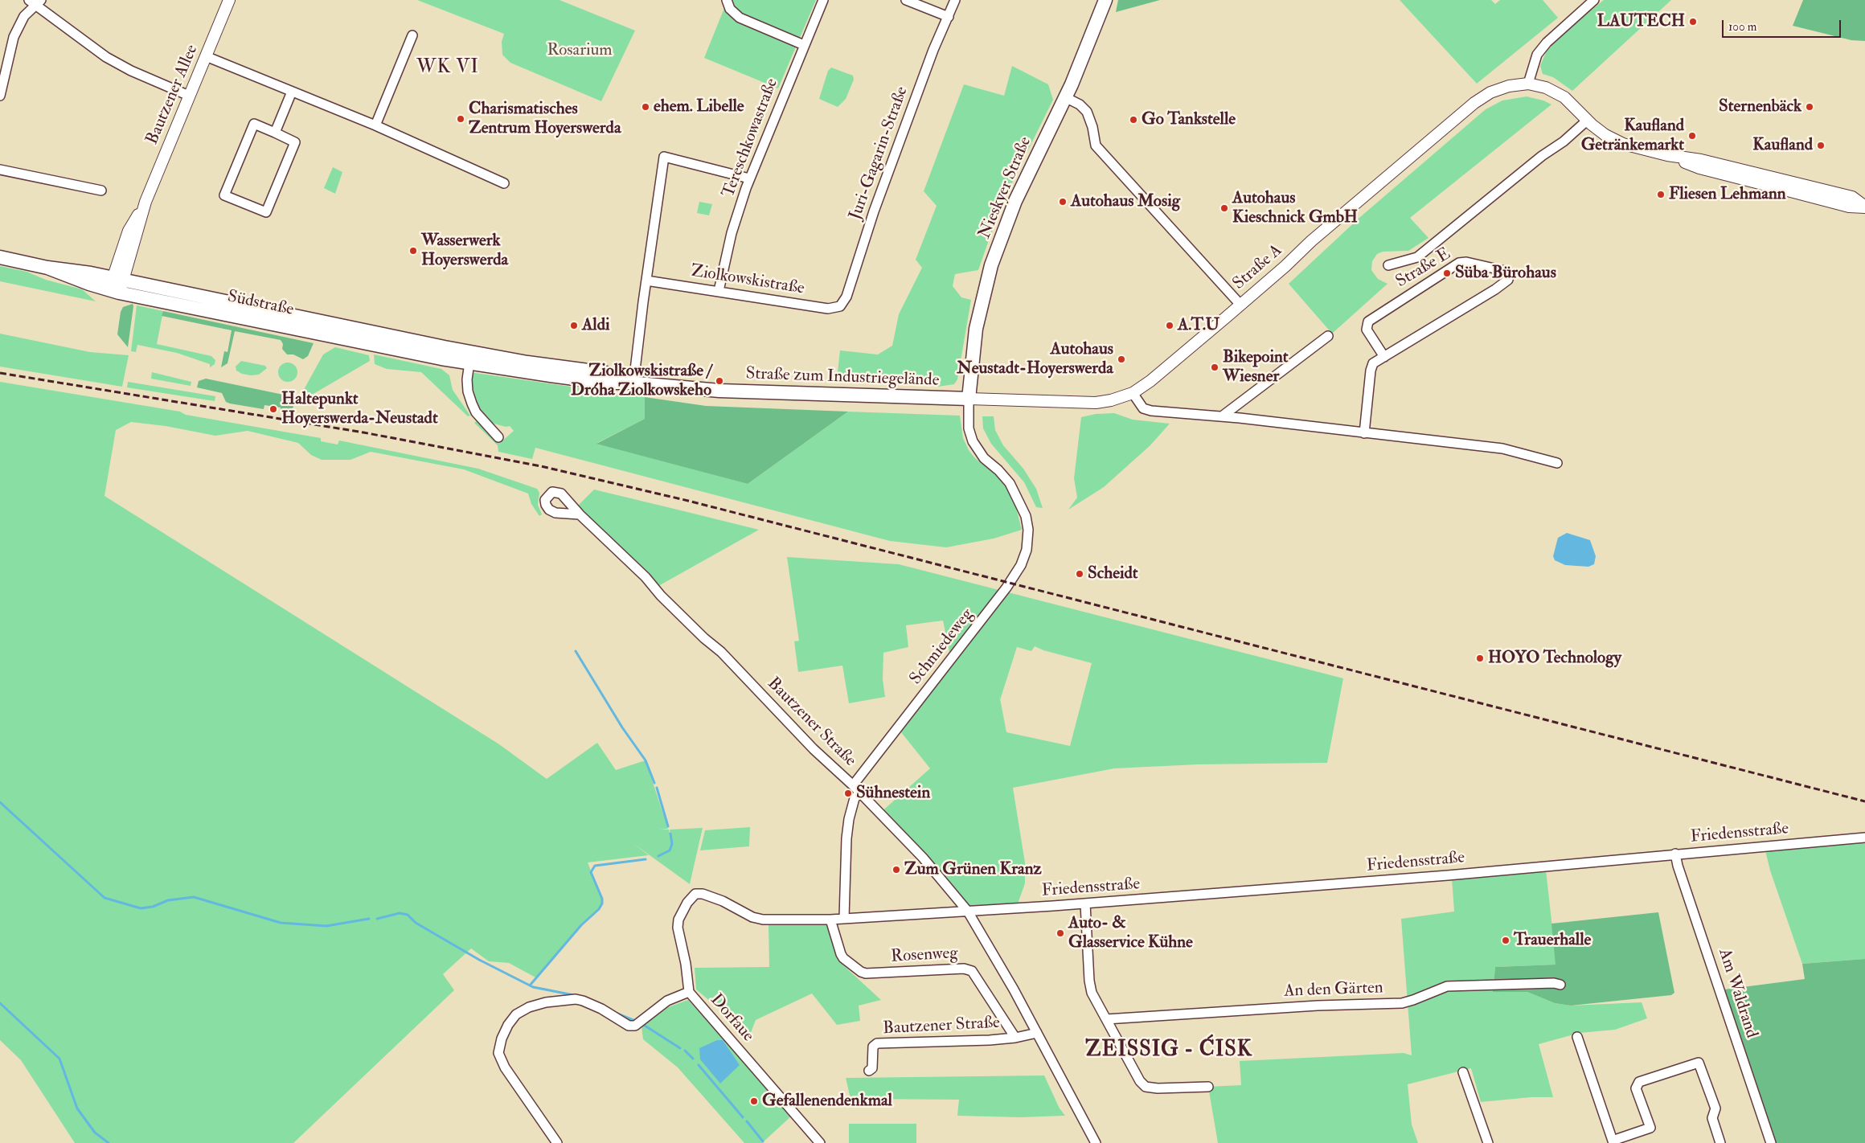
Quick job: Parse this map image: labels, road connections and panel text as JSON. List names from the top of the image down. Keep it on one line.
{"streets":{"main road":["Nieskyer Straße","Südstraße","Straße zum Industriegelände"],"street":["Bautzener Allee","Tereschkowastraße","Juri-Gagarin-Straße","Straße A","Straße E","Ziolkowskistraße","Schmiedeweg","Bautzener Straße","Friedensstraße","Rosenweg","An den Gärten","Am Waldrand","Dorfaue"]},"crossings":[["Bautzener Allee","Südstraße"],["Tereschkowastraße","Ziolkowskistraße"],["Juri-Gagarin-Straße","Ziolkowskistraße"],["Nieskyer Straße","Straße A"],["Nieskyer Straße","Straße zum Industriegelände"],["Nieskyer Straße","Schmiedeweg"],["Straße A","Straße zum Industriegelände"],["Straße A","Schmiedeweg"],["Südstraße","Straße zum Industriegelände"],["Straße zum Industriegelände","Schmiedeweg"],["Schmiedeweg","Bautzener Straße"],["Bautzener Straße","Friedensstraße"],["Bautzener Straße","Rosenweg"],["Friedensstraße","Am Waldrand"],["Rosenweg","Dorfaue"]],"districts":["WK VI","ZEISSIG - ĆISK"],"parks":["Rosarium"],"places":["LAUTECH","ehem. Libelle","Sternenbäck","Charismatisches Zentrum Hoyerswerda","Go Tankstelle","Kaufland Getränkemarkt","Kaufland","Fliesen Lehmann","Autohaus Mosig","Autohaus Kieschnick GmbH","Wasserwerk Hoyerswerda","Süba Bürohaus","Aldi","A.T.U","Autohaus Neustadt-Hoyerswerda","Bikepoint Wiesner","Ziolkowskistraße / Dróha Ziolkowskeho","Haltepunkt Hoyerswerda-Neustadt","Scheidt","HOYO Technology","Sühnestein","Zum Grünen Kranz","Auto- & Glasservice Kühne","Trauerhalle","Gefallenendenkmal"],"scale_bar":"100 m"}
